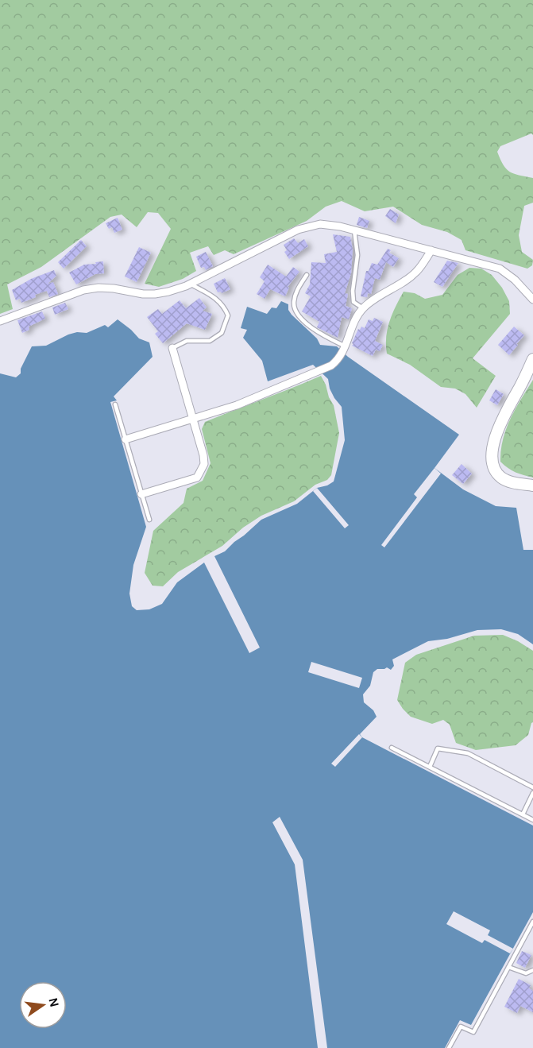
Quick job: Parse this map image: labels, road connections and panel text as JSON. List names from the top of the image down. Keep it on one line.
{"north":"right"}
